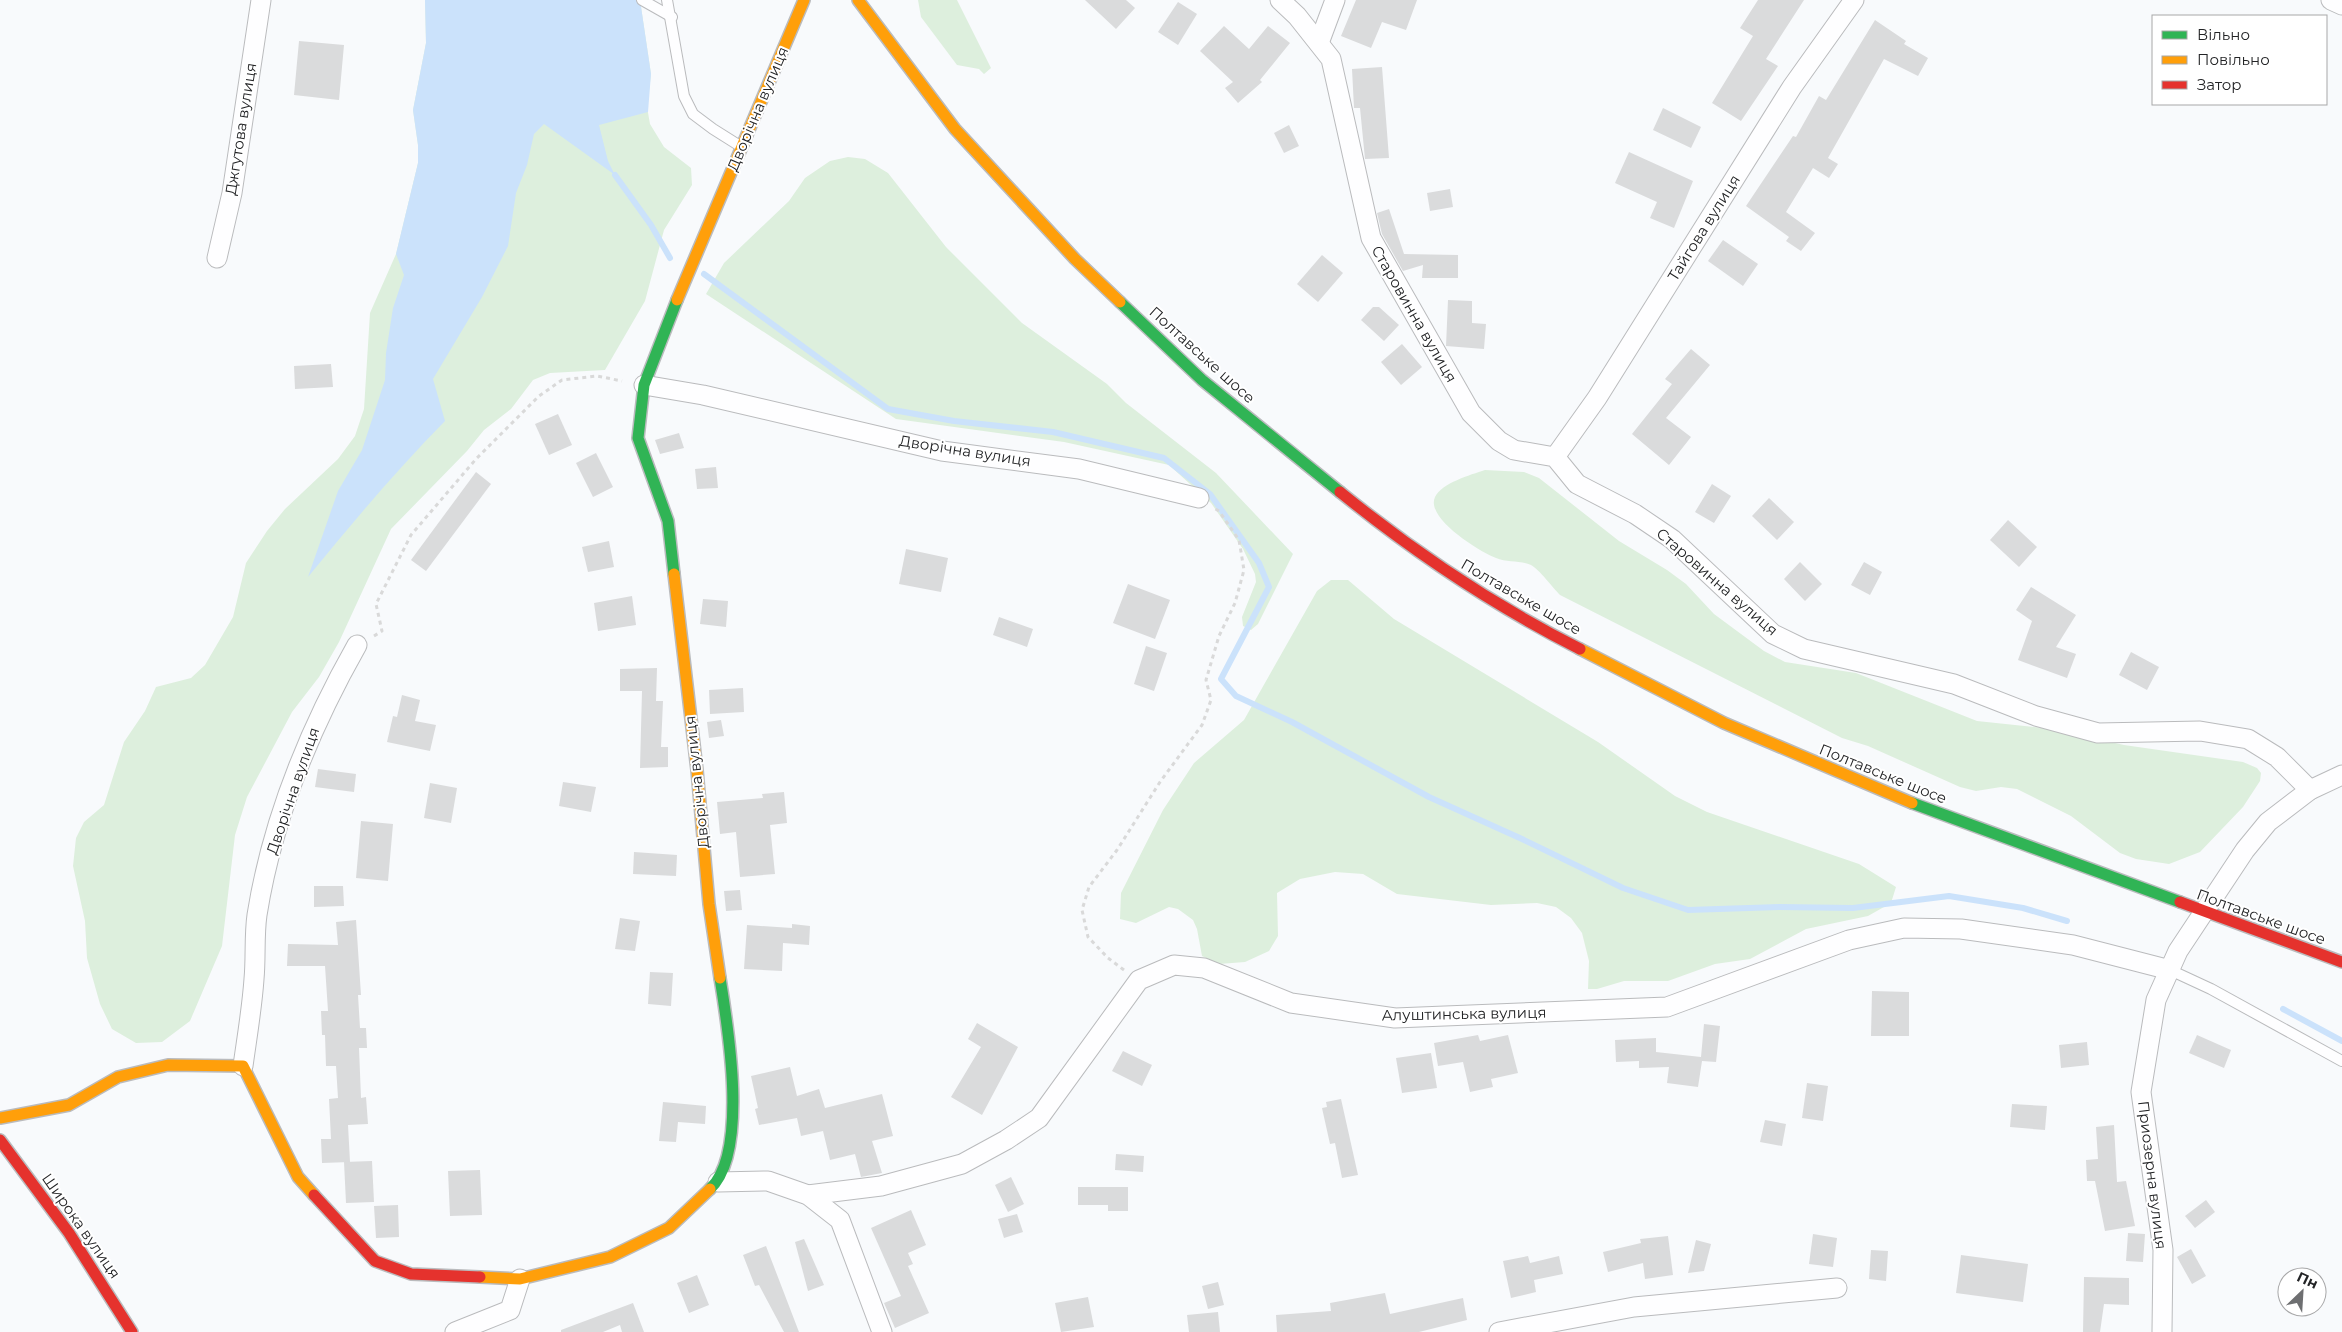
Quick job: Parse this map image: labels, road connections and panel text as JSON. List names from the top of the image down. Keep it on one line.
{"streets":{"street":["Дворічна вулиця","Джгутова вулиця","Тайгова вулиця","Старовинна вулиця","Полтавське шосе","Алуштинська вулиця","Приозерна вулиця","Широка вулиця"]},"crossings":[["Тайгова вулиця","Старовинна вулиця"],["Старовинна вулиця","Приозерна вулиця"],["Полтавське шосе","Приозерна вулиця"],["Алуштинська вулиця","Приозерна вулиця"]],"legend":["Вільно","Повільно","Затор"],"north":"top right"}
